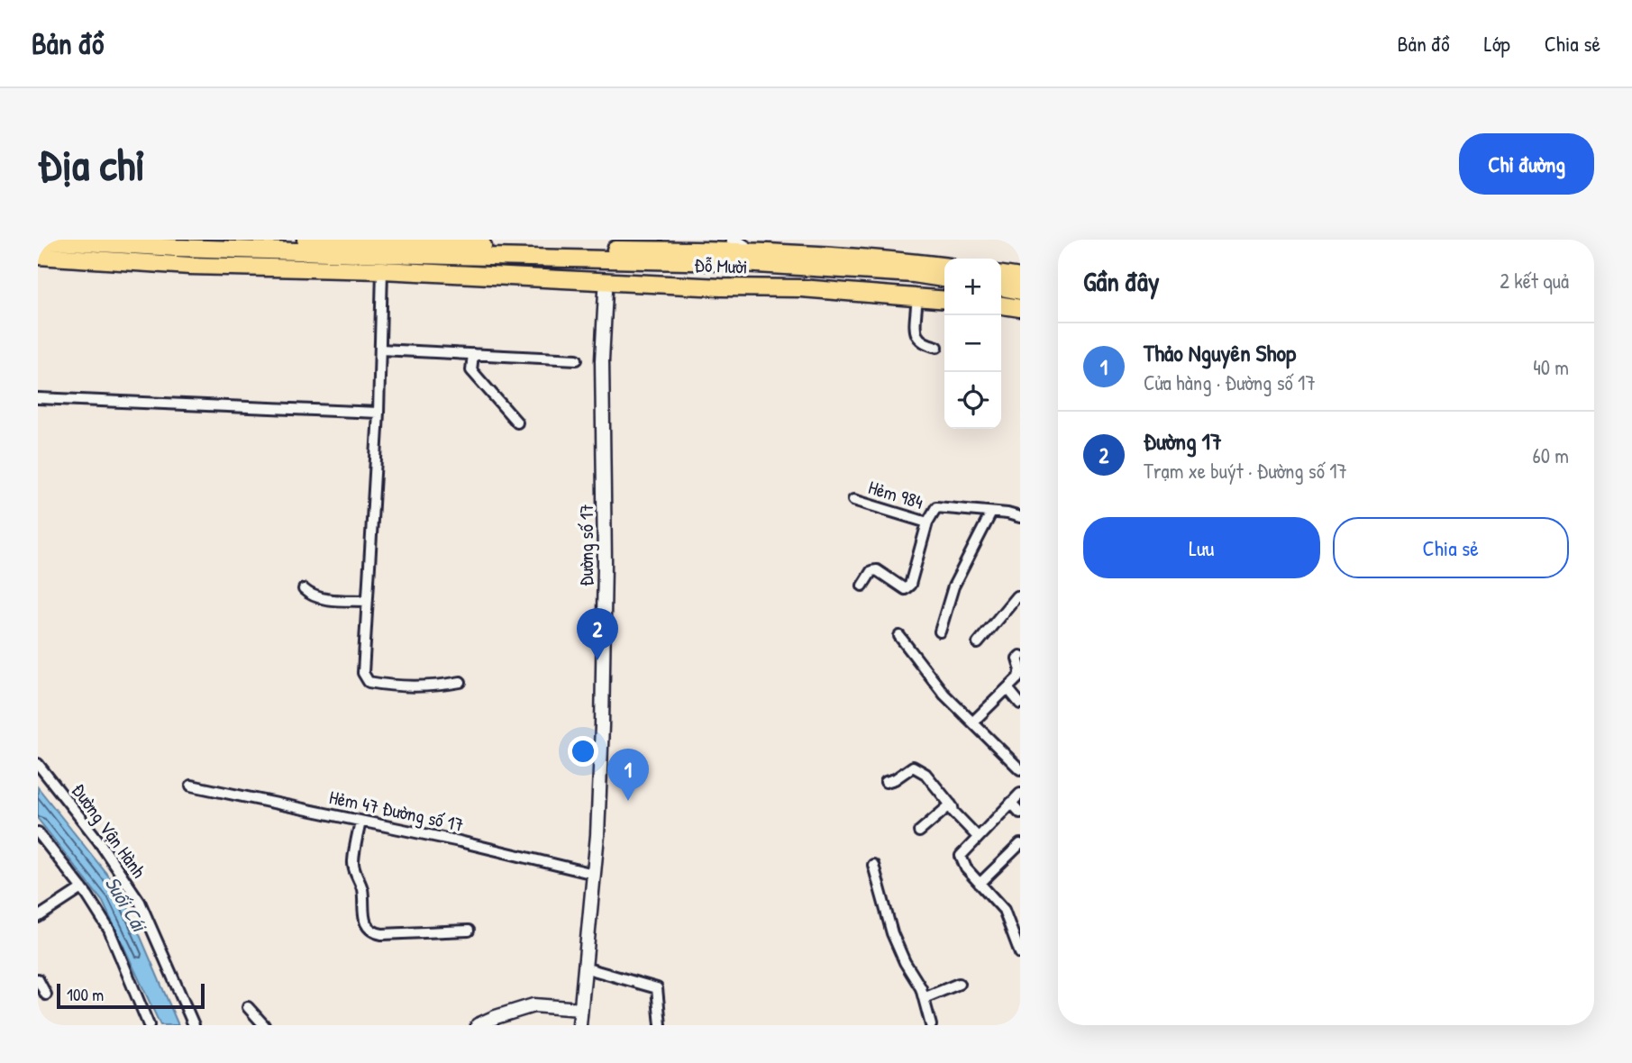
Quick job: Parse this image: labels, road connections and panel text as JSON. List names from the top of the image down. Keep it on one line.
{"streets":{"highway":["Đỗ Mười"],"street":["Hẻm 984","Đường số 17","Hẻm 47 Đường số 17","Đường Vận Hành"]},"crossings":[["Đỗ Mười","Đường số 17"],["Đường số 17","Hẻm 47 Đường số 17"]],"water":["Suối Cái"],"scale_bar":"100 m","page":{"header":"Bản đồ","nav":["Bản đồ","Lớp","Chia sẻ"],"buttons":["Chỉ đường",["Lưu","Chia sẻ"]],"title":"Địa chỉ","heading":["Gần đây","2 kết quả"],"map_buttons":["+","−"],"list":[{"mark":"1","name":"Thảo Nguyên Shop","note":"Cửa hàng · Đường số 17","value":"40 m"},{"mark":"2","name":"Đường 17","note":"Trạm xe buýt · Đường số 17","value":"60 m"}],"pins":["2","1"],"scale":"100 m"}}
